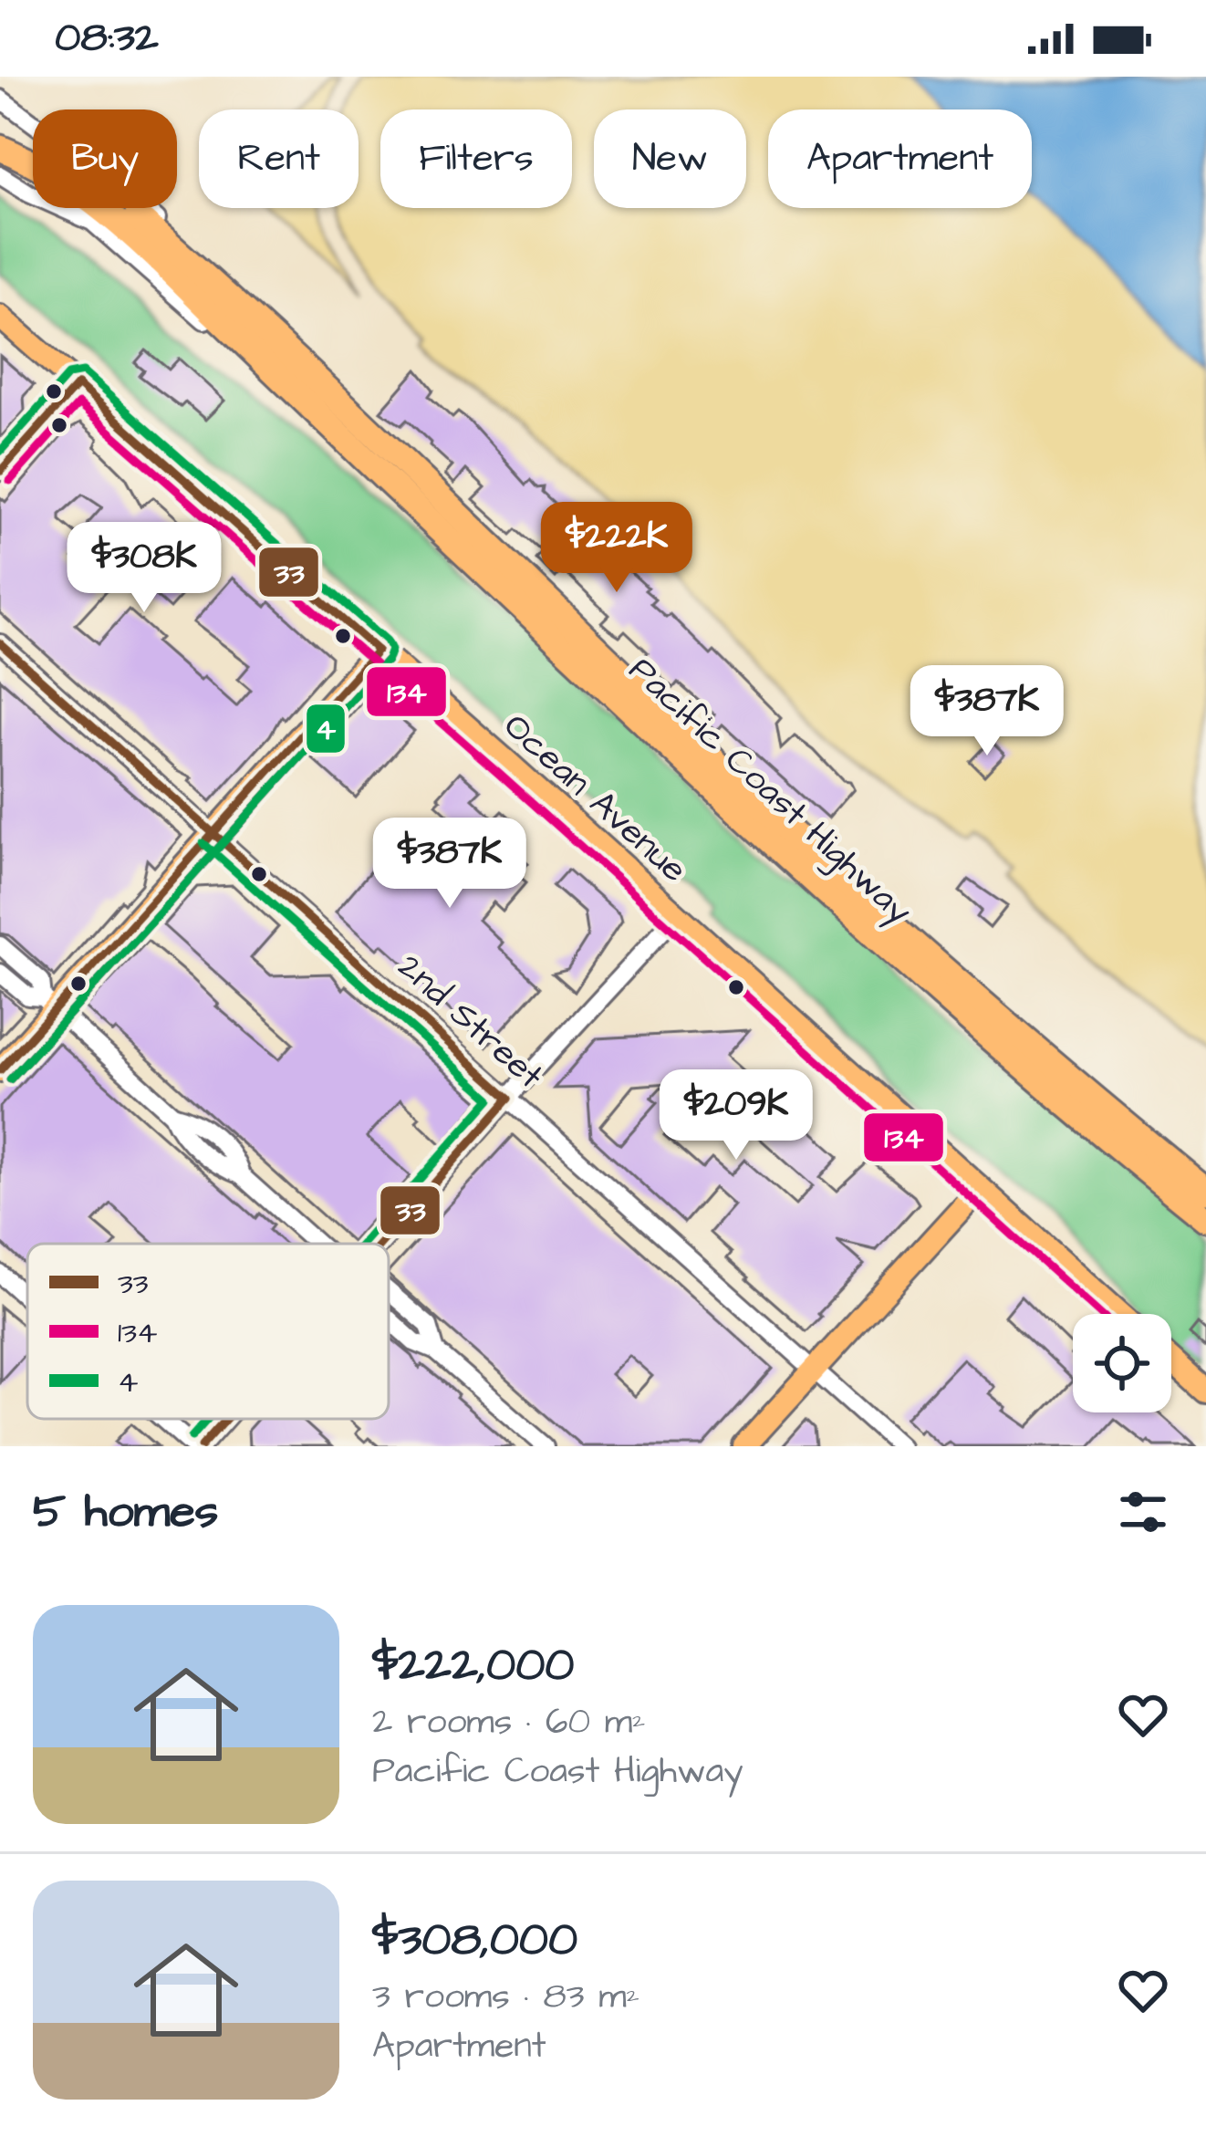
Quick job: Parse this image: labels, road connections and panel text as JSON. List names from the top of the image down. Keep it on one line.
{"streets":{"highway":["Pacific Coast Highway"],"main road":["Ocean Avenue"],"street":["2nd Street"]},"lines":["transit line 4","transit line 33","transit line 134"],"legend":["33","134","4"],"page":{"status":"08:32","chip":["Buy","Rent","Filters","New","Apartment"],"price":["$222K","$308K","$387K","$387K","$209K"],"heading":"5 homes","list":[{"name":"$222,000","note":"2 rooms · 60 m² · Pacific Coast Highway"},{"name":"$308,000","note":"3 rooms · 83 m² · Apartment"}]}}
